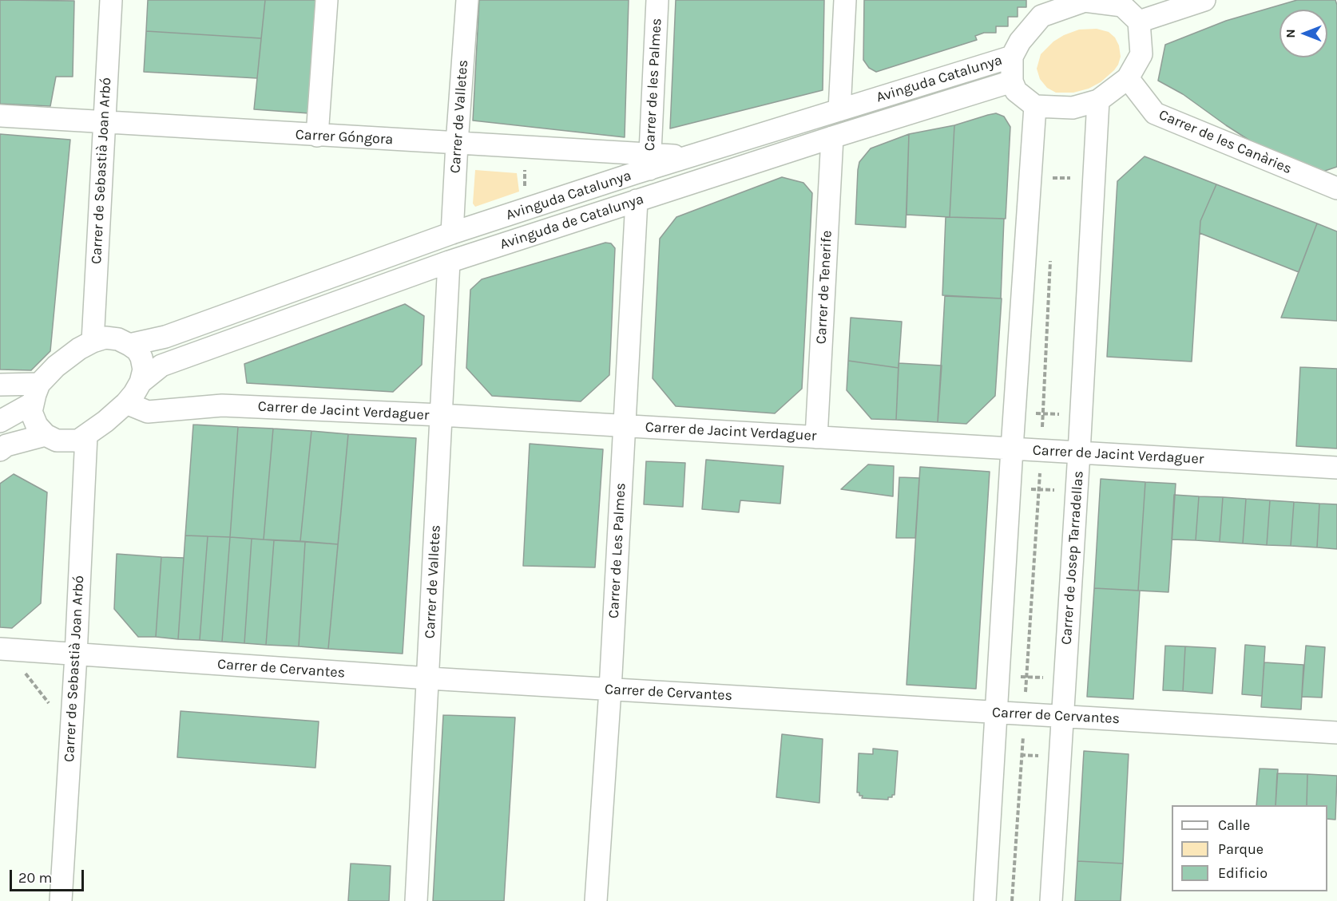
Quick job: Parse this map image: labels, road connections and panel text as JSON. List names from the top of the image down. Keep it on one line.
{"streets":{"street":["Avinguda Catalunya","Carrer de les Palmes","Carrer de Valletes","Carrer Góngora","Carrer de les Canàries","Carrer de Sebastià Joan Arbó","Avinguda de Catalunya","Carrer de Tenerife","Carrer de Jacint Verdaguer","Carrer de Les Palmes","Carrer de Josep Tarradellas","Carrer de Cervantes"]},"crossings":[["Avinguda Catalunya","Carrer de les Palmes"],["Avinguda Catalunya","Carrer de Valletes"],["Avinguda Catalunya","Carrer Góngora"],["Avinguda Catalunya","Carrer de les Canàries"],["Avinguda Catalunya","Carrer de Sebastià Joan Arbó"],["Avinguda Catalunya","Avinguda de Catalunya"],["Avinguda Catalunya","Carrer de Jacint Verdaguer"],["Avinguda Catalunya","Carrer de Josep Tarradellas"],["Carrer de les Palmes","Carrer Góngora"],["Carrer de Valletes","Carrer Góngora"],["Carrer de Valletes","Avinguda de Catalunya"],["Carrer de Valletes","Carrer de Jacint Verdaguer"],["Carrer de Valletes","Carrer de Cervantes"],["Carrer Góngora","Carrer de Sebastià Joan Arbó"],["Carrer de les Canàries","Avinguda de Catalunya"],["Carrer de les Canàries","Carrer de Josep Tarradellas"],["Carrer de Sebastià Joan Arbó","Avinguda de Catalunya"],["Carrer de Sebastià Joan Arbó","Carrer de Jacint Verdaguer"],["Carrer de Sebastià Joan Arbó","Carrer de Cervantes"],["Avinguda de Catalunya","Carrer de Tenerife"],["Avinguda de Catalunya","Carrer de Jacint Verdaguer"],["Avinguda de Catalunya","Carrer de Les Palmes"],["Avinguda de Catalunya","Carrer de Josep Tarradellas"],["Carrer de Tenerife","Carrer de Jacint Verdaguer"],["Carrer de Jacint Verdaguer","Carrer de Les Palmes"],["Carrer de Jacint Verdaguer","Carrer de Josep Tarradellas"],["Carrer de Les Palmes","Carrer de Cervantes"],["Carrer de Josep Tarradellas","Carrer de Cervantes"]],"legend":["Calle","Parque","Edificio"],"scale_bar":"20 m","north":"left"}
